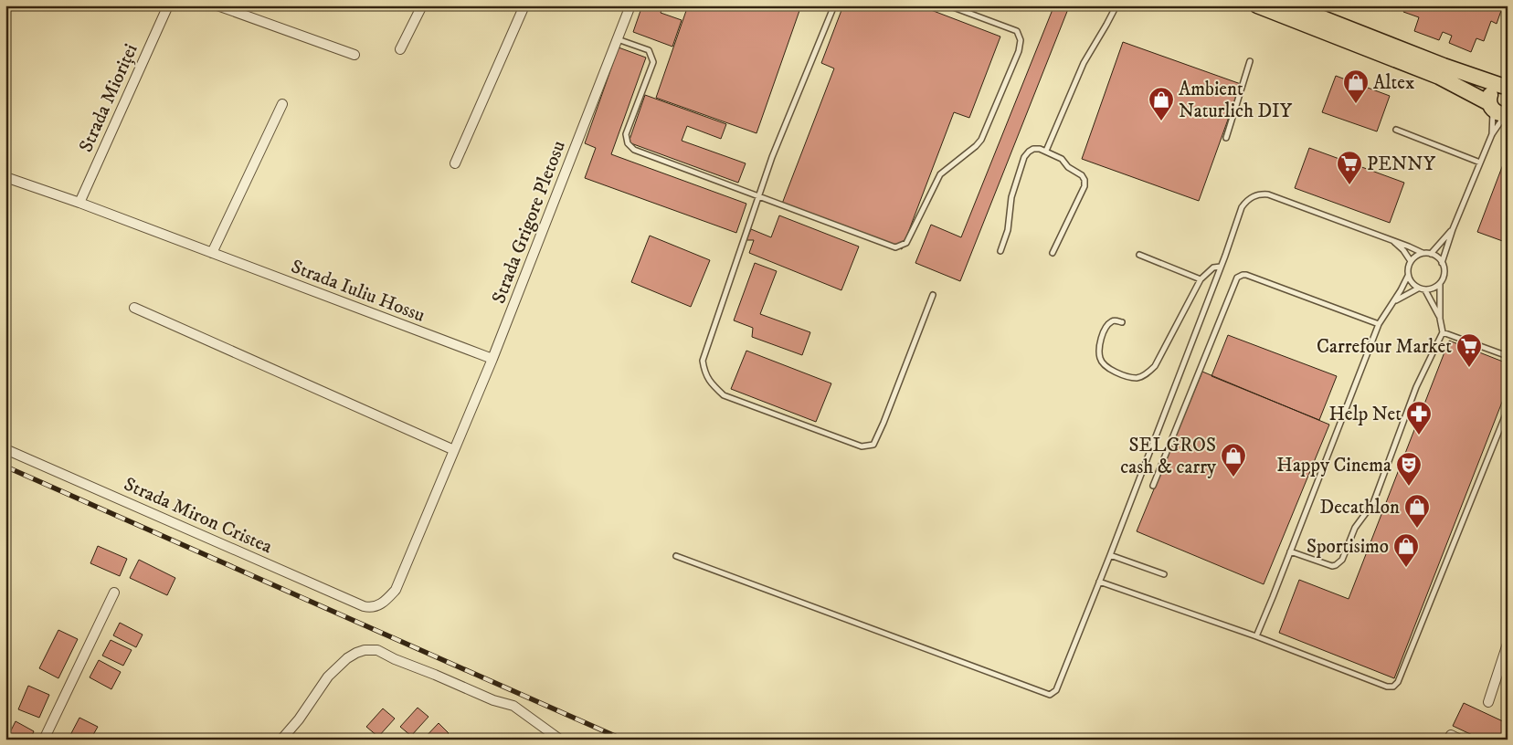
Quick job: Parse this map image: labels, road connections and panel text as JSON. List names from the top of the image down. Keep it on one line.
{"streets":{"street":["Strada Mioriței","Strada Grigore Pletosu","Strada Iuliu Hossu","Strada Miron Cristea"]},"crossings":[["Strada Mioriței","Strada Iuliu Hossu"],["Strada Grigore Pletosu","Strada Iuliu Hossu"],["Strada Grigore Pletosu","Strada Miron Cristea"]],"places":{"shop":["Altex","Ambient Naturlich DIY","SELGROS cash & carry","Decathlon","Sportisimo"],"supermarket":["PENNY","Carrefour Market"],"pharmacy":["Help Net"],"theatre":["Happy Cinema"]}}
